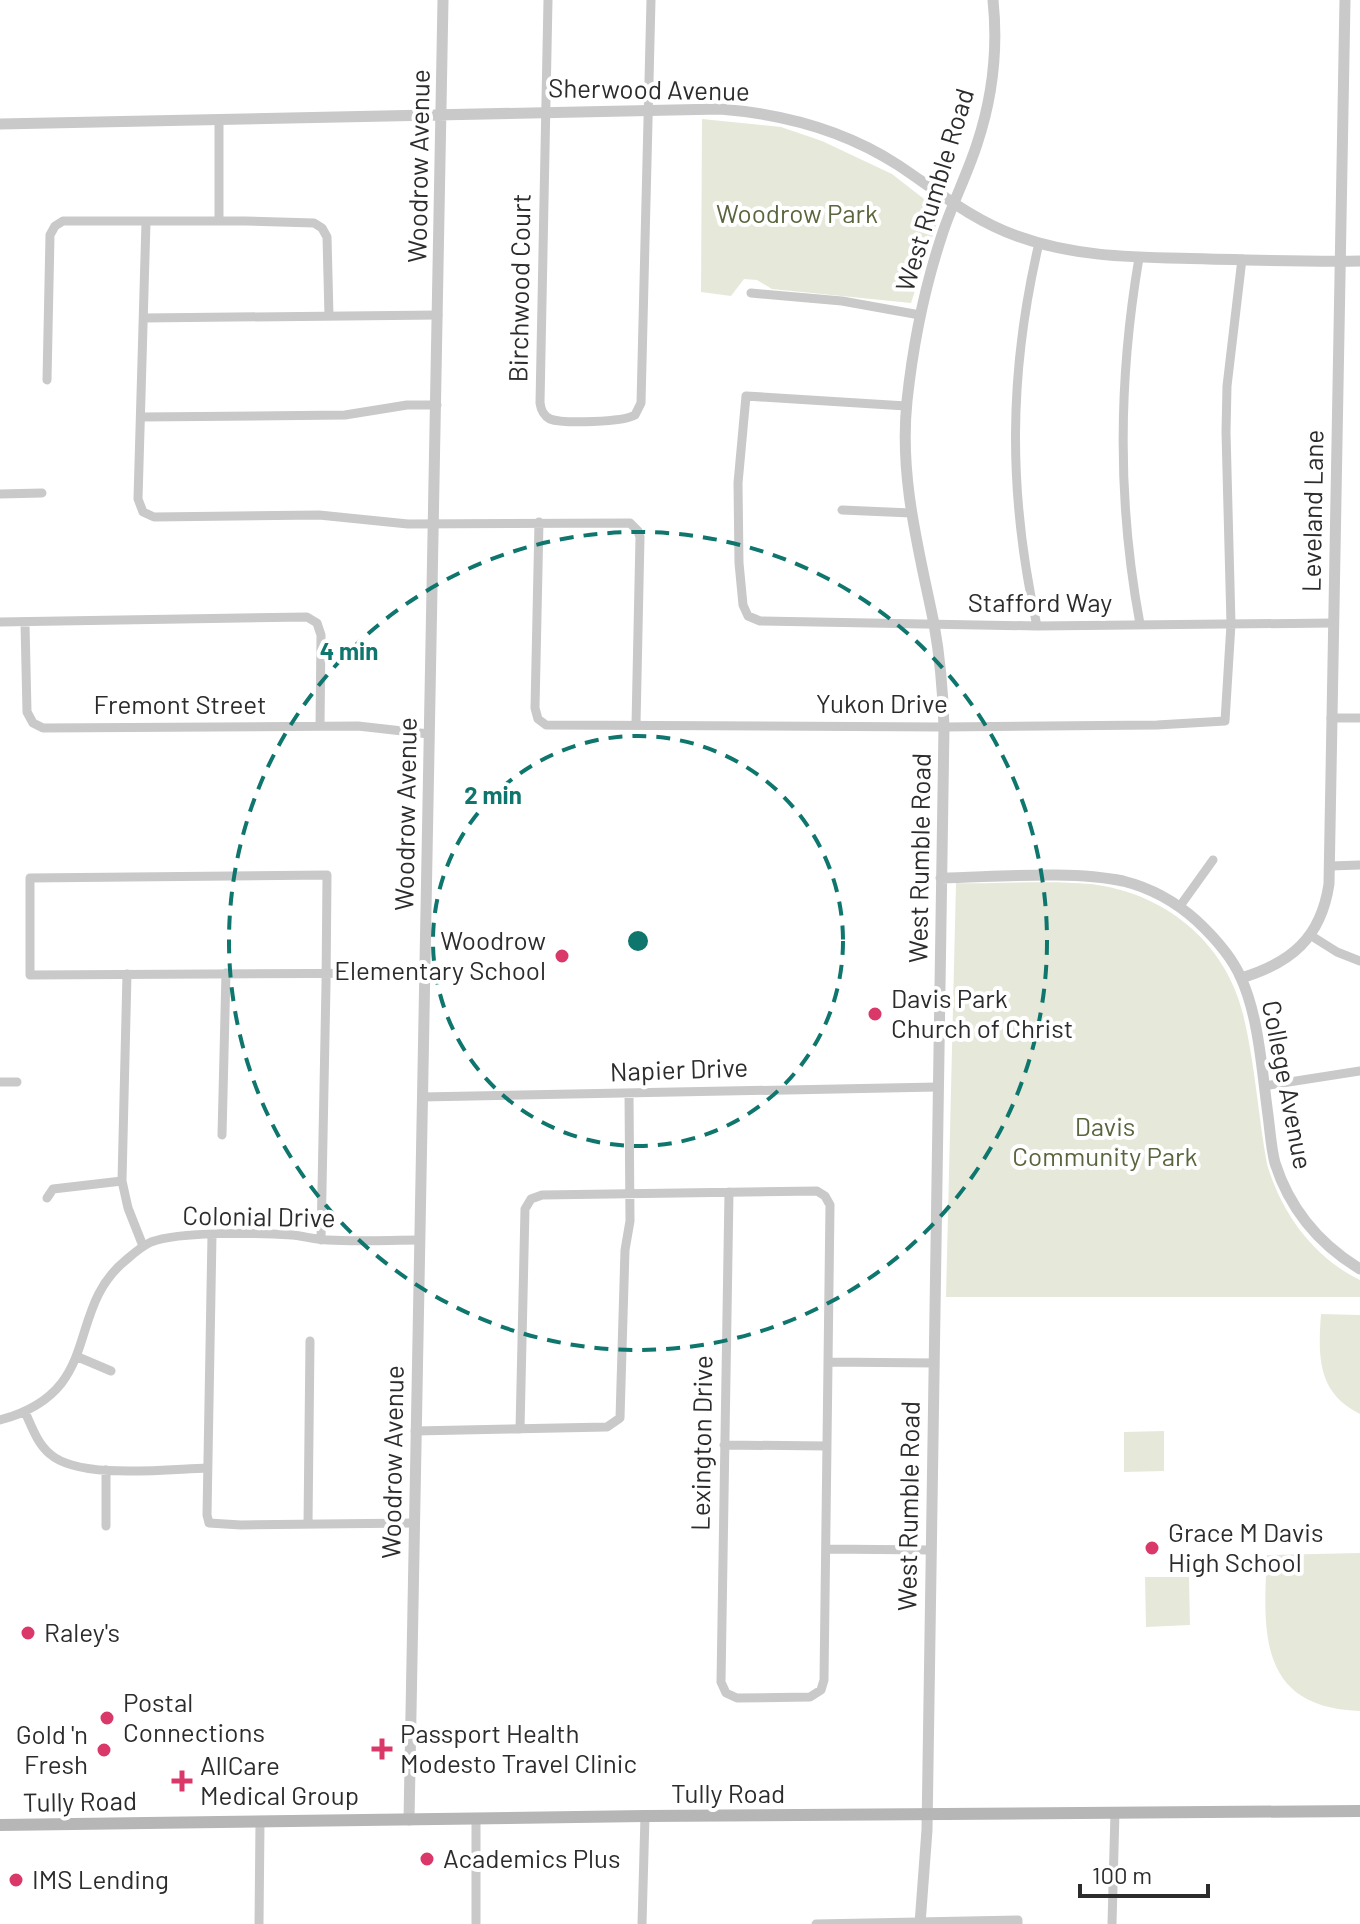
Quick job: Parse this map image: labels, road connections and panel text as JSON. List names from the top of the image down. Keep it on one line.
{"streets":{"main road":["Tully Road"],"street":["Sherwood Avenue","Woodrow Avenue","West Rumble Road","Birchwood Court","Leveland Lane","Stafford Way","Yukon Drive","Fremont Street","Napier Drive","College Avenue","Colonial Drive","Lexington Drive"]},"crossings":[["Sherwood Avenue","Woodrow Avenue"],["Sherwood Avenue","West Rumble Road"],["Sherwood Avenue","Birchwood Court"],["Sherwood Avenue","Leveland Lane"],["Woodrow Avenue","Fremont Street"],["Woodrow Avenue","Napier Drive"],["Woodrow Avenue","Colonial Drive"],["Woodrow Avenue","Tully Road"],["West Rumble Road","Stafford Way"],["West Rumble Road","Yukon Drive"],["West Rumble Road","Napier Drive"],["West Rumble Road","College Avenue"],["West Rumble Road","Tully Road"],["Leveland Lane","Stafford Way"],["Leveland Lane","College Avenue"],["Stafford Way","Yukon Drive"]],"parks":["Woodrow Park","Davis Community Park"],"places":{"other":["Woodrow Elementary School","Davis Park Church of Christ","Grace M Davis High School","Raley's","Postal Connections","Gold 'n Fresh","Academics Plus","IMS Lending"],"health":["Passport Health Modesto Travel Clinic","AllCare Medical Group"]},"scale_bar":"100 m","rings":["4 min","2 min"]}
